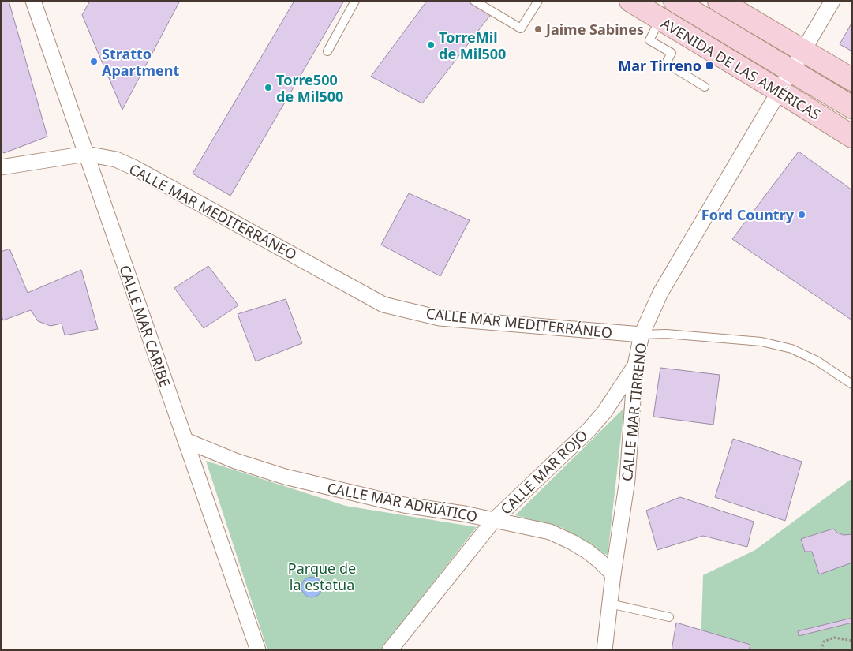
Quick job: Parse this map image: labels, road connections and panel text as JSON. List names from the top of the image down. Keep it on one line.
{"streets":{"main road":["AVENIDA DE LAS AMÉRICAS"],"street":["CALLE MAR MEDITERRÁNEO","CALLE MAR CARIBE","CALLE MAR TIRRENO","CALLE MAR ROJO","CALLE MAR ADRIÁTICO"]},"crossings":[["AVENIDA DE LAS AMÉRICAS","CALLE MAR TIRRENO"],["CALLE MAR MEDITERRÁNEO","CALLE MAR CARIBE"],["CALLE MAR MEDITERRÁNEO","CALLE MAR TIRRENO"],["CALLE MAR CARIBE","CALLE MAR ADRIÁTICO"],["CALLE MAR TIRRENO","CALLE MAR ROJO"],["CALLE MAR TIRRENO","CALLE MAR ADRIÁTICO"],["CALLE MAR ROJO","CALLE MAR ADRIÁTICO"]],"parks":["Parque de la estatua"],"places":{"other":["Jaime Sabines","TorreMil de Mil500","Stratto Apartment","Torre500 de Mil500","Ford Country"],"transit":["Mar Tirreno"]}}
